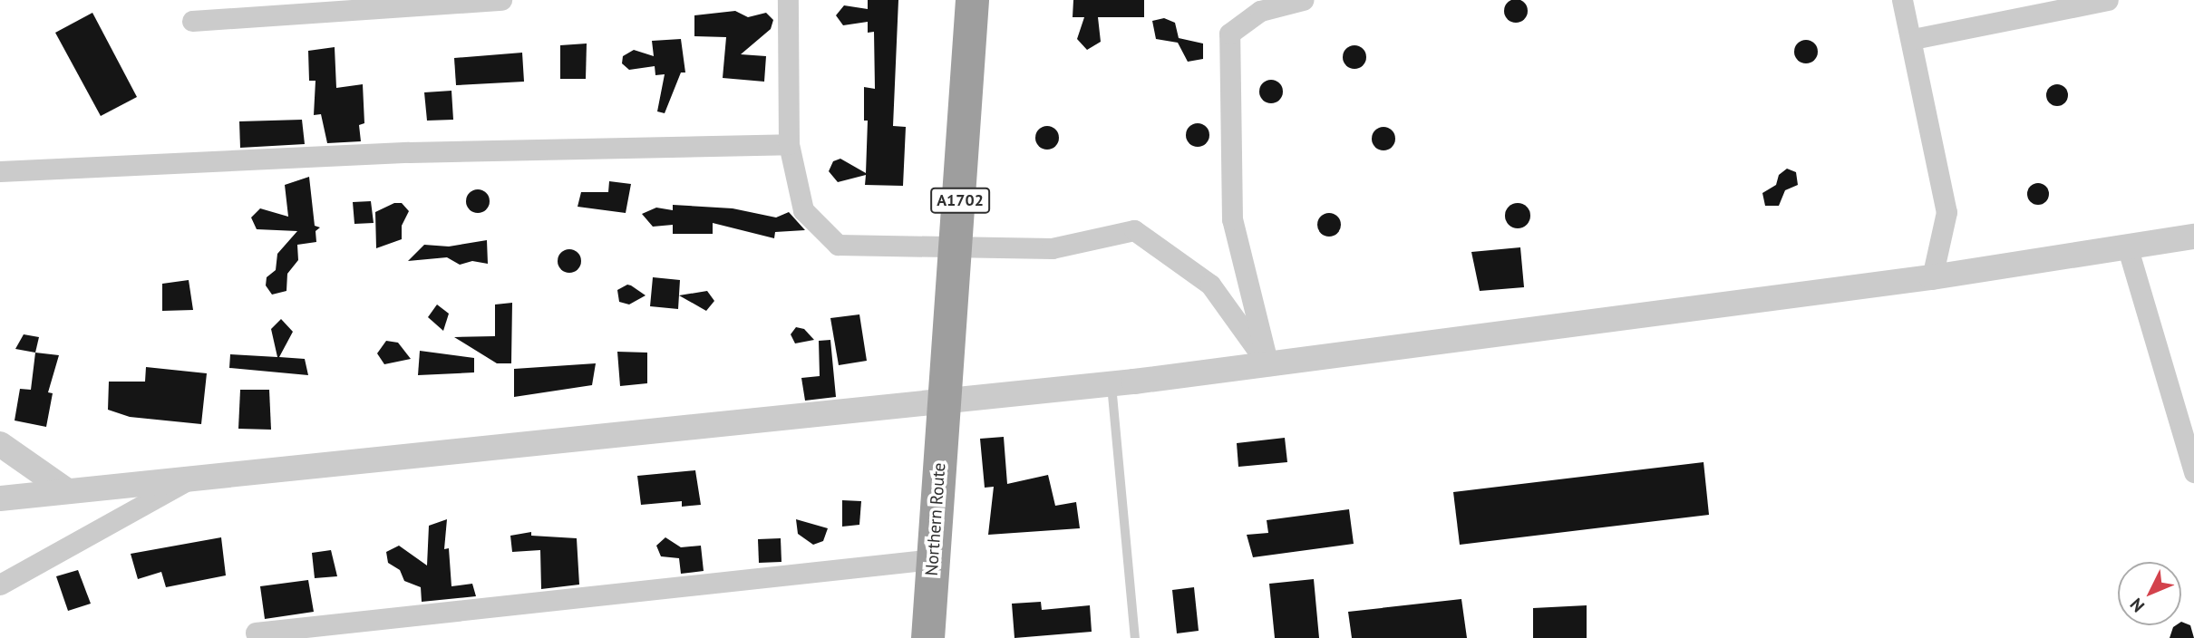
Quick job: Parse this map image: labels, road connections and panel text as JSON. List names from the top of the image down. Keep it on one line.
{"streets":{"highway":["A1702","Northern Route"]},"crossings":[["A1702","Northern Route"]],"north":"bottom left"}
